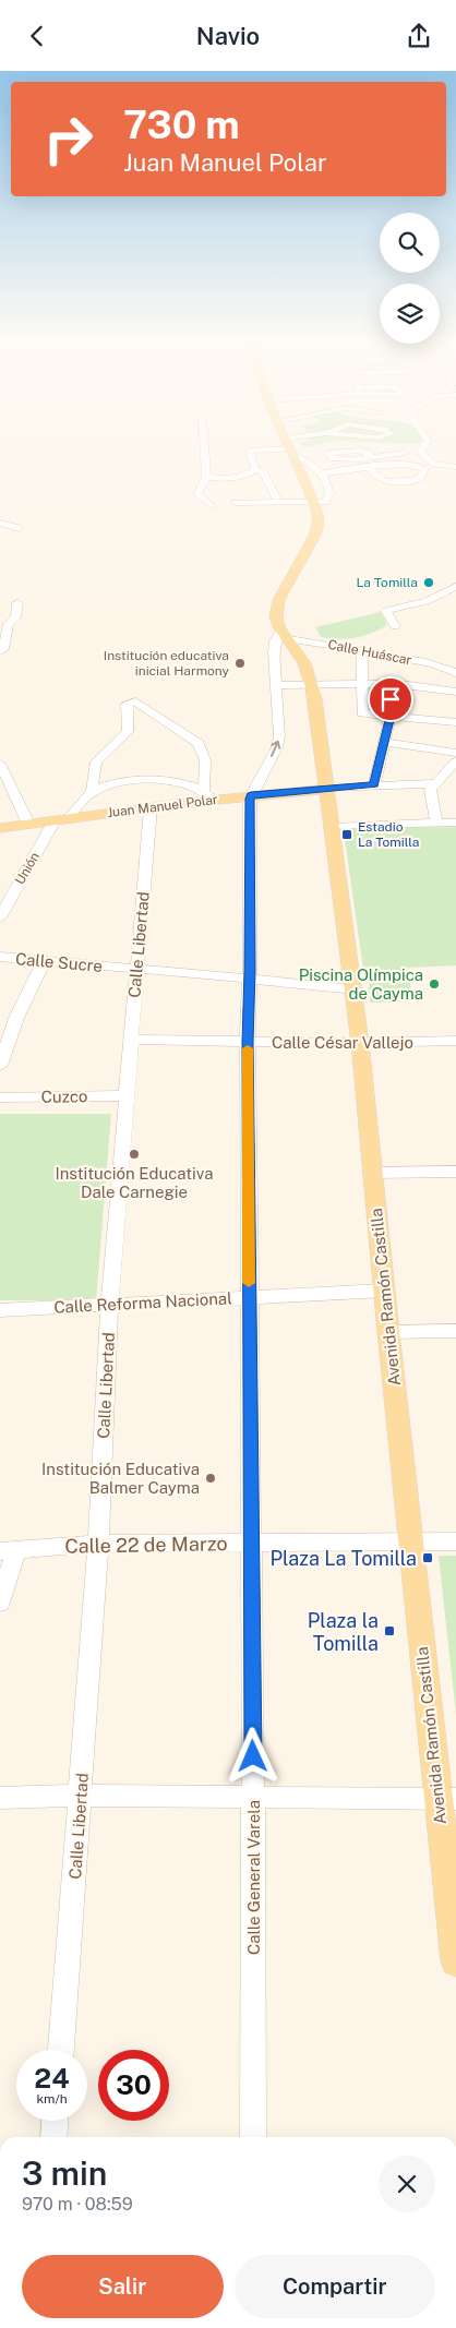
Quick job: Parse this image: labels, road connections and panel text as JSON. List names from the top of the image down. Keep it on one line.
{"streets":{"main road":["Juan Manuel Polar","Avenida Ramón Castilla"],"street":["Calle Huáscar","Unión","Calle Libertad","Calle Sucre","Calle César Vallejo","Cuzco","Calle Reforma Nacional","Calle 22 de Marzo","Calle General Varela"]},"crossings":[["Calle Huáscar","Avenida Ramón Castilla"],["Juan Manuel Polar","Unión"],["Juan Manuel Polar","Calle Libertad"],["Juan Manuel Polar","Avenida Ramón Castilla"],["Juan Manuel Polar","Calle General Varela"],["Calle Libertad","Calle Sucre"],["Calle Libertad","Calle César Vallejo"],["Calle Libertad","Cuzco"],["Calle Libertad","Calle Reforma Nacional"],["Calle Libertad","Calle 22 de Marzo"],["Calle Sucre","Avenida Ramón Castilla"],["Calle Sucre","Calle General Varela"],["Calle César Vallejo","Avenida Ramón Castilla"],["Calle César Vallejo","Calle General Varela"],["Avenida Ramón Castilla","Calle Reforma Nacional"],["Avenida Ramón Castilla","Calle 22 de Marzo"],["Calle Reforma Nacional","Calle General Varela"],["Calle 22 de Marzo","Calle General Varela"]],"places":{"other":["La Tomilla","Institución educativa inicial Harmony","Piscina Olímpica de Cayma","Institución Educativa Dale Carnegie","Institución Educativa Balmer Cayma"],"transit":["Estadio La Tomilla","Plaza La Tomilla","Plaza la Tomilla"]},"page":{"header":"Navio","turn":["730 m","Juan Manuel Polar"],"speed":"24 km/h","limit":"30","heading":["3 min","970 m · 08:59"],"buttons":["Salir","Compartir"]}}
